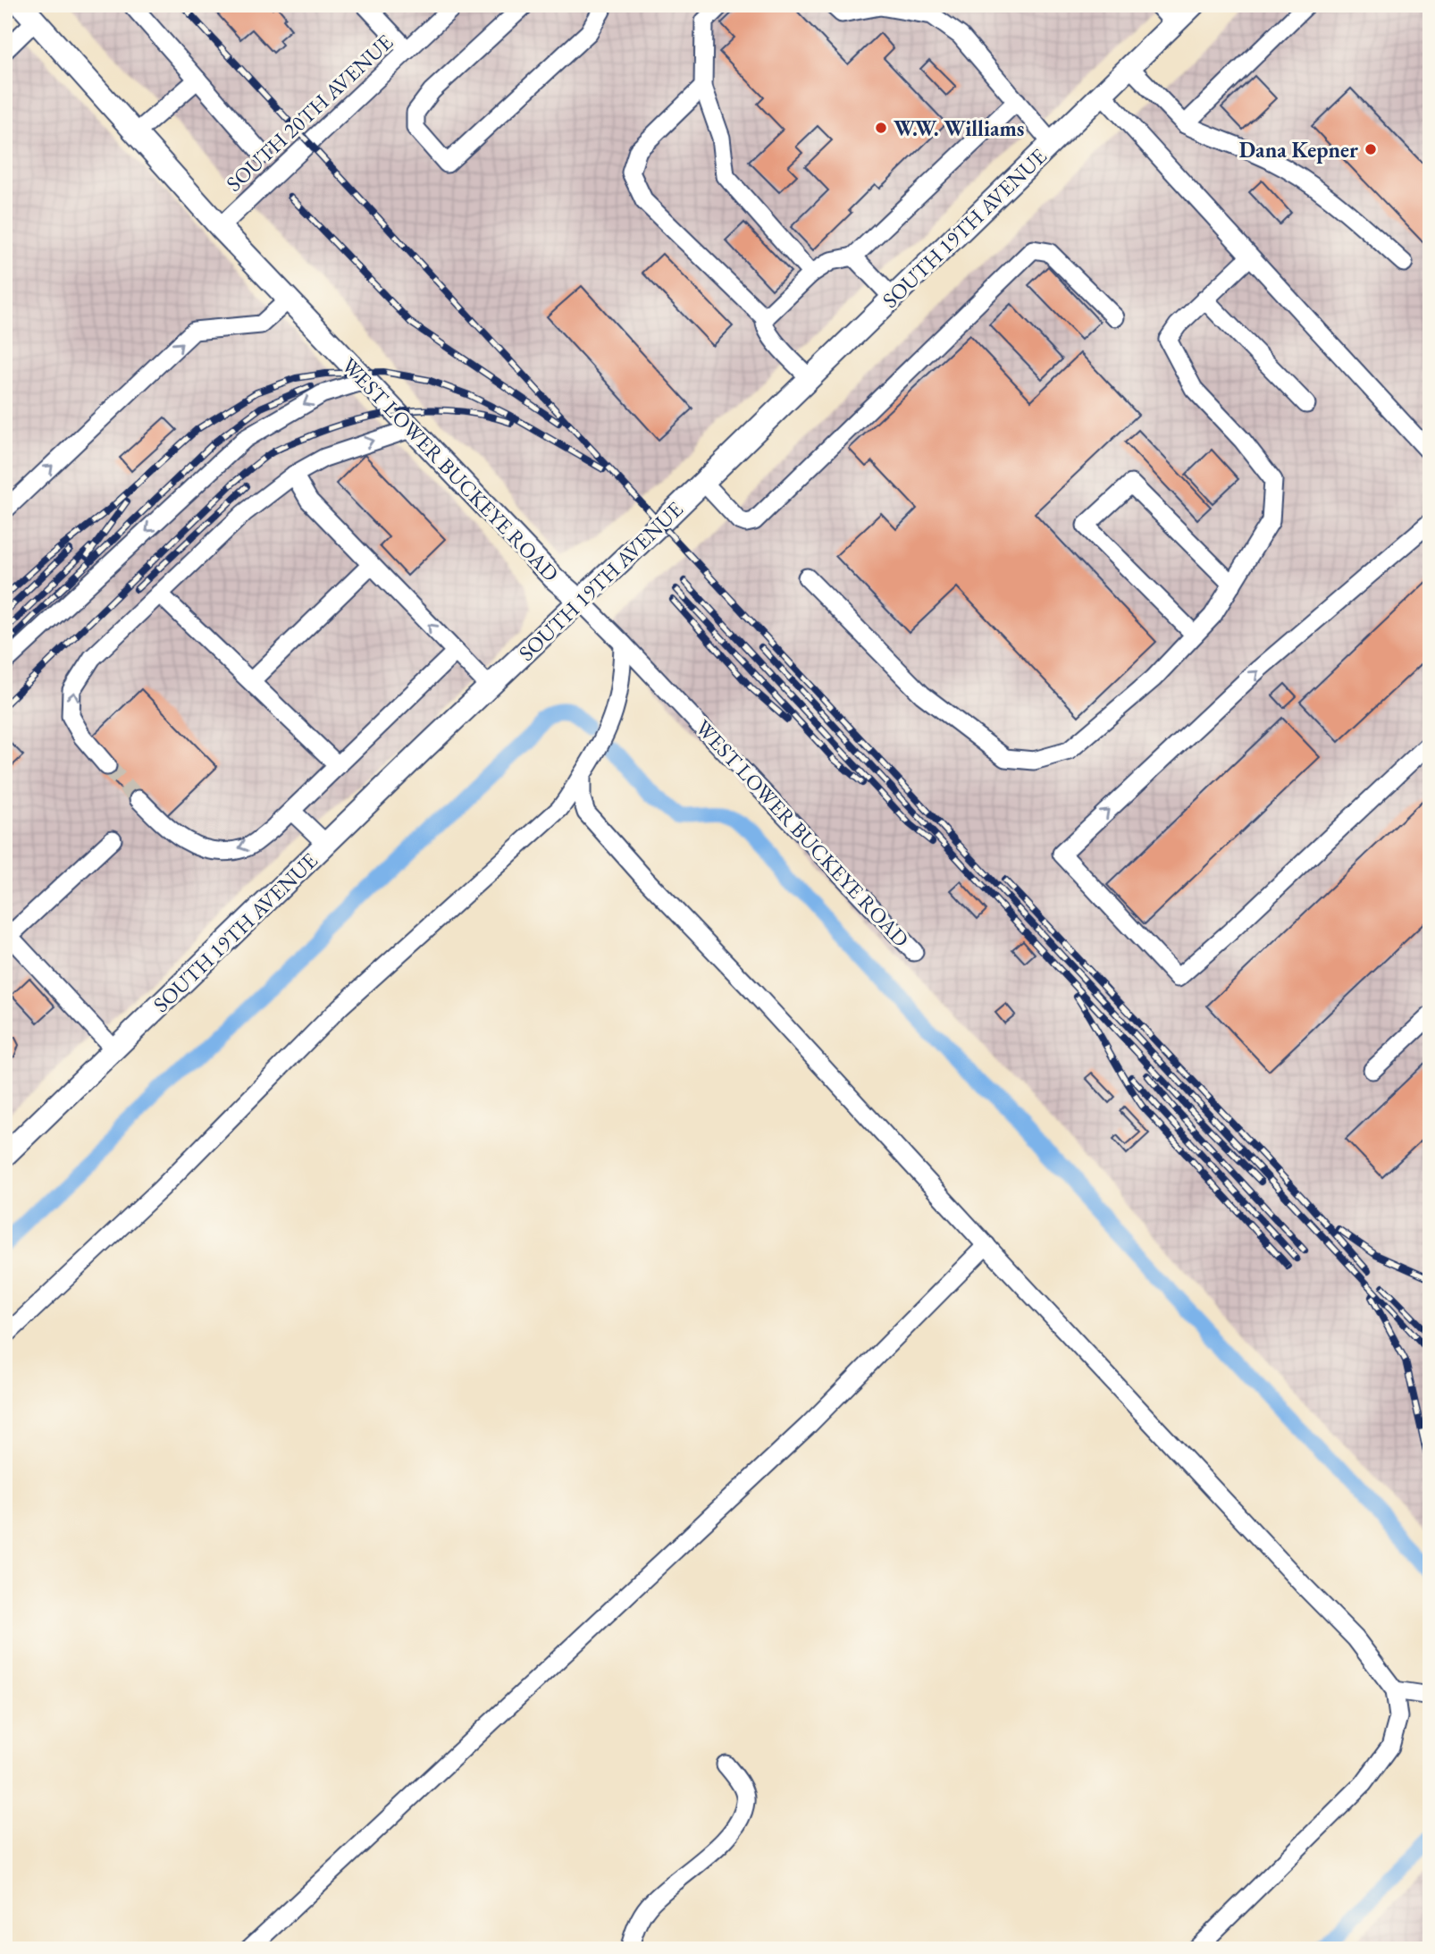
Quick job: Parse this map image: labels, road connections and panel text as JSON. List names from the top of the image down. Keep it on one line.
{"streets":{"main road":["SOUTH 19TH AVENUE","WEST LOWER BUCKEYE ROAD"],"street":["SOUTH 20TH AVENUE"]},"crossings":[["SOUTH 20TH AVENUE","WEST LOWER BUCKEYE ROAD"],["SOUTH 19TH AVENUE","WEST LOWER BUCKEYE ROAD"]],"places":["W.W. Williams","Dana Kepner"]}
